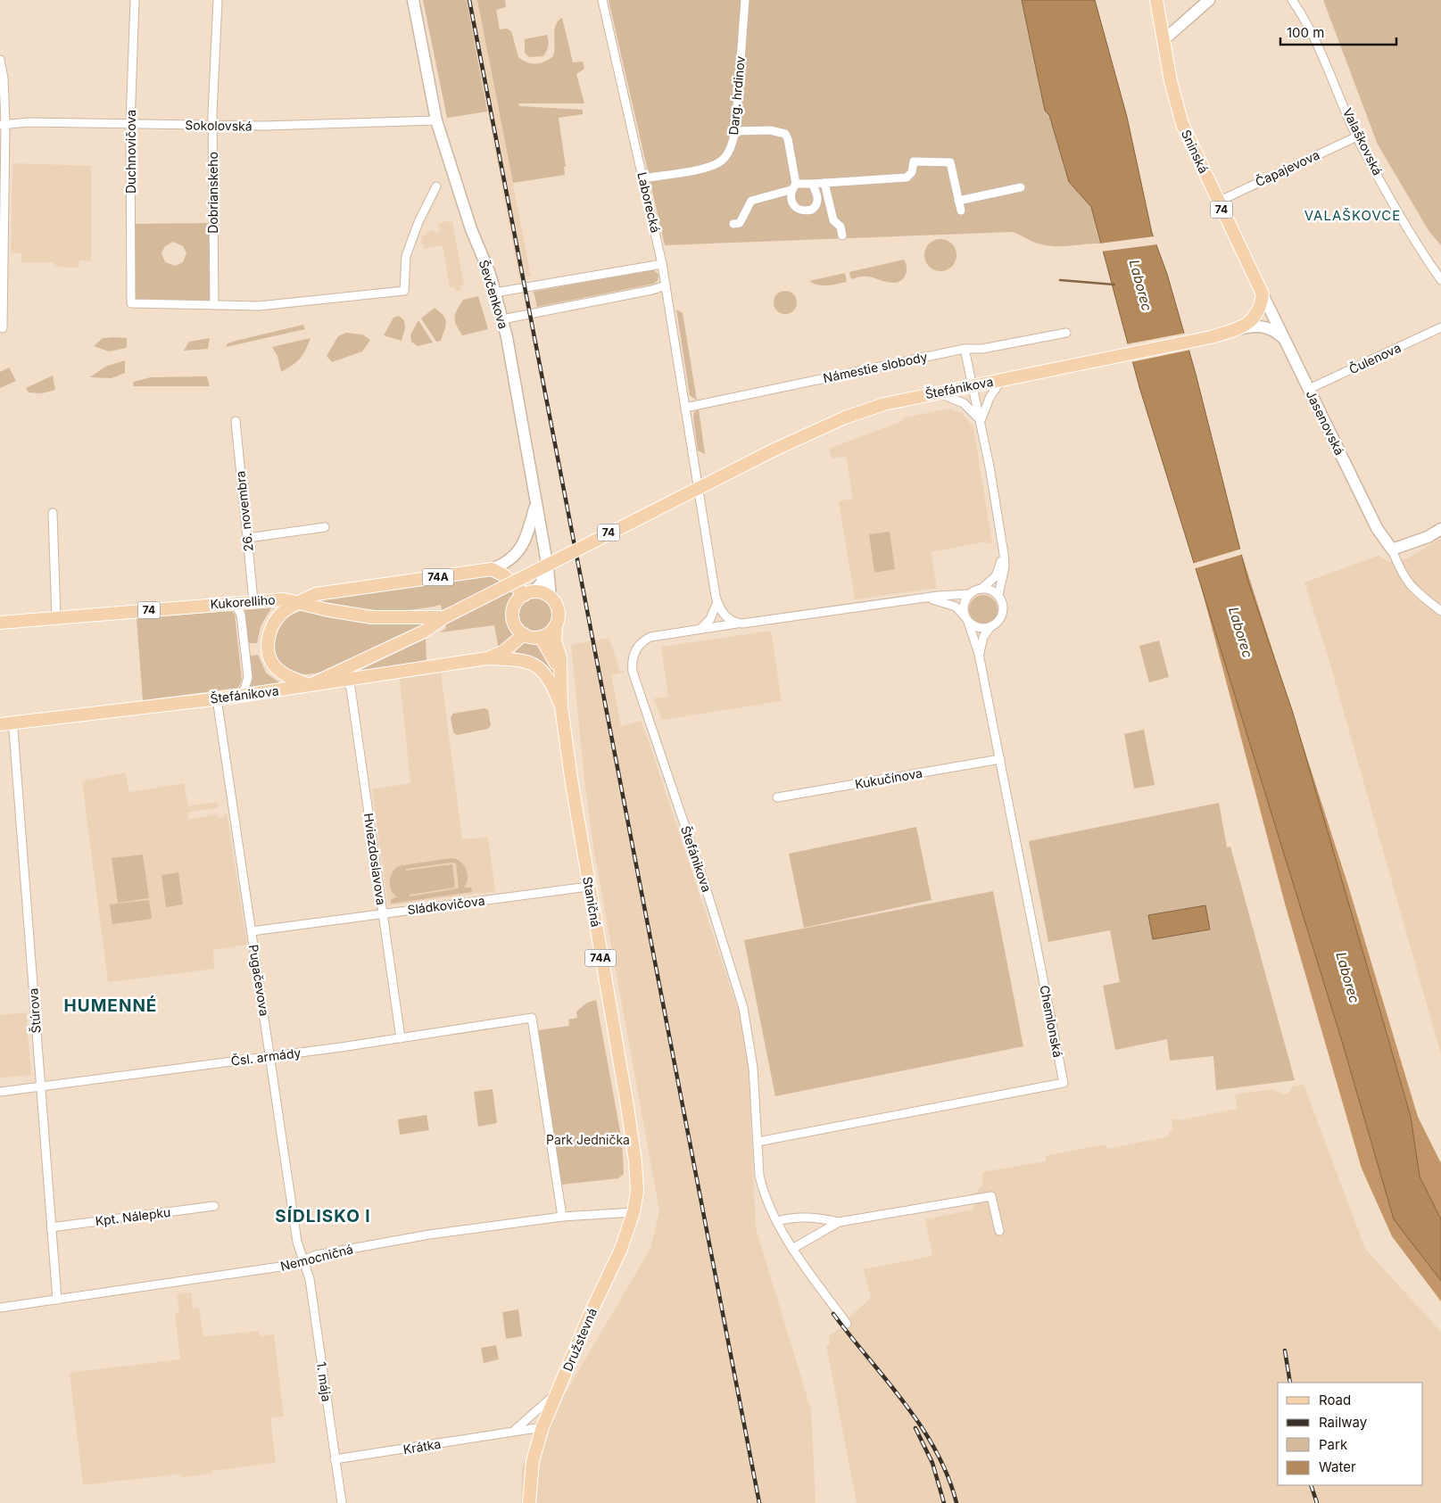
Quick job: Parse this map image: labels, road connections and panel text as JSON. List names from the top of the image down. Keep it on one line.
{"streets":{"main road":["Sninská","74","Ševčenkova","Štefánikova","Jasenovská","74A","Kukorelliho","Staničná","Družstevná"],"street":["Darg. hrdinov","Sokolovská","Valaškovská","Duchnovičova","Čapajevova","Dobrianskeho","Laborecká","Čulenova","Námestie slobody","26. novembra","Kukučínova","Hviezdoslavova","Sládkovičova","Pugačevova","Štúrova","Chemlonská","Čsl. armády","Kpt. Nálepku","Nemocničná","1. mája","Krátka"]},"crossings":[["Darg. hrdinov","Laborecká"],["Sokolovská","Duchnovičova"],["Sokolovská","Dobrianskeho"],["Sokolovská","Ševčenkova"],["Valaškovská","Čapajevova"],["Duchnovičova","Dobrianskeho"],["Sninská","Čapajevova"],["Sninská","74"],["Sninská","Jasenovská"],["Laborecká","Námestie slobody"],["74","Štefánikova"],["74","Jasenovská"],["74","Kukorelliho"],["Ševčenkova","74A"],["Čulenova","Jasenovská"],["Štefánikova","74A"],["Štefánikova","Hviezdoslavova"],["Štefánikova","Pugačevova"],["Štefánikova","Štúrova"],["Štefánikova","Chemlonská"],["26. novembra","Kukorelliho"],["74A","Staničná"],["Kukučínova","Chemlonská"],["Hviezdoslavova","Sládkovičova"],["Hviezdoslavova","Čsl. armády"],["Staničná","Sládkovičova"],["Staničná","Družstevná"],["Sládkovičova","Pugačevova"],["Pugačevova","Čsl. armády"],["Pugačevova","Nemocničná"],["Pugačevova","1. mája"],["Štúrova","Čsl. armády"],["Štúrova","Kpt. Nálepku"],["Štúrova","Nemocničná"],["Čsl. armády","Nemocničná"],["Nemocničná","Družstevná"],["Nemocničná","1. mája"],["Družstevná","Krátka"],["1. mája","Krátka"]],"districts":["VALAŠKOVCE","HUMENNÉ","SÍDLISKO I"],"water":["Laborec"],"parks":["Park Jednička"],"legend":["Road","Railway","Park","Water"],"scale_bar":"100 m"}
